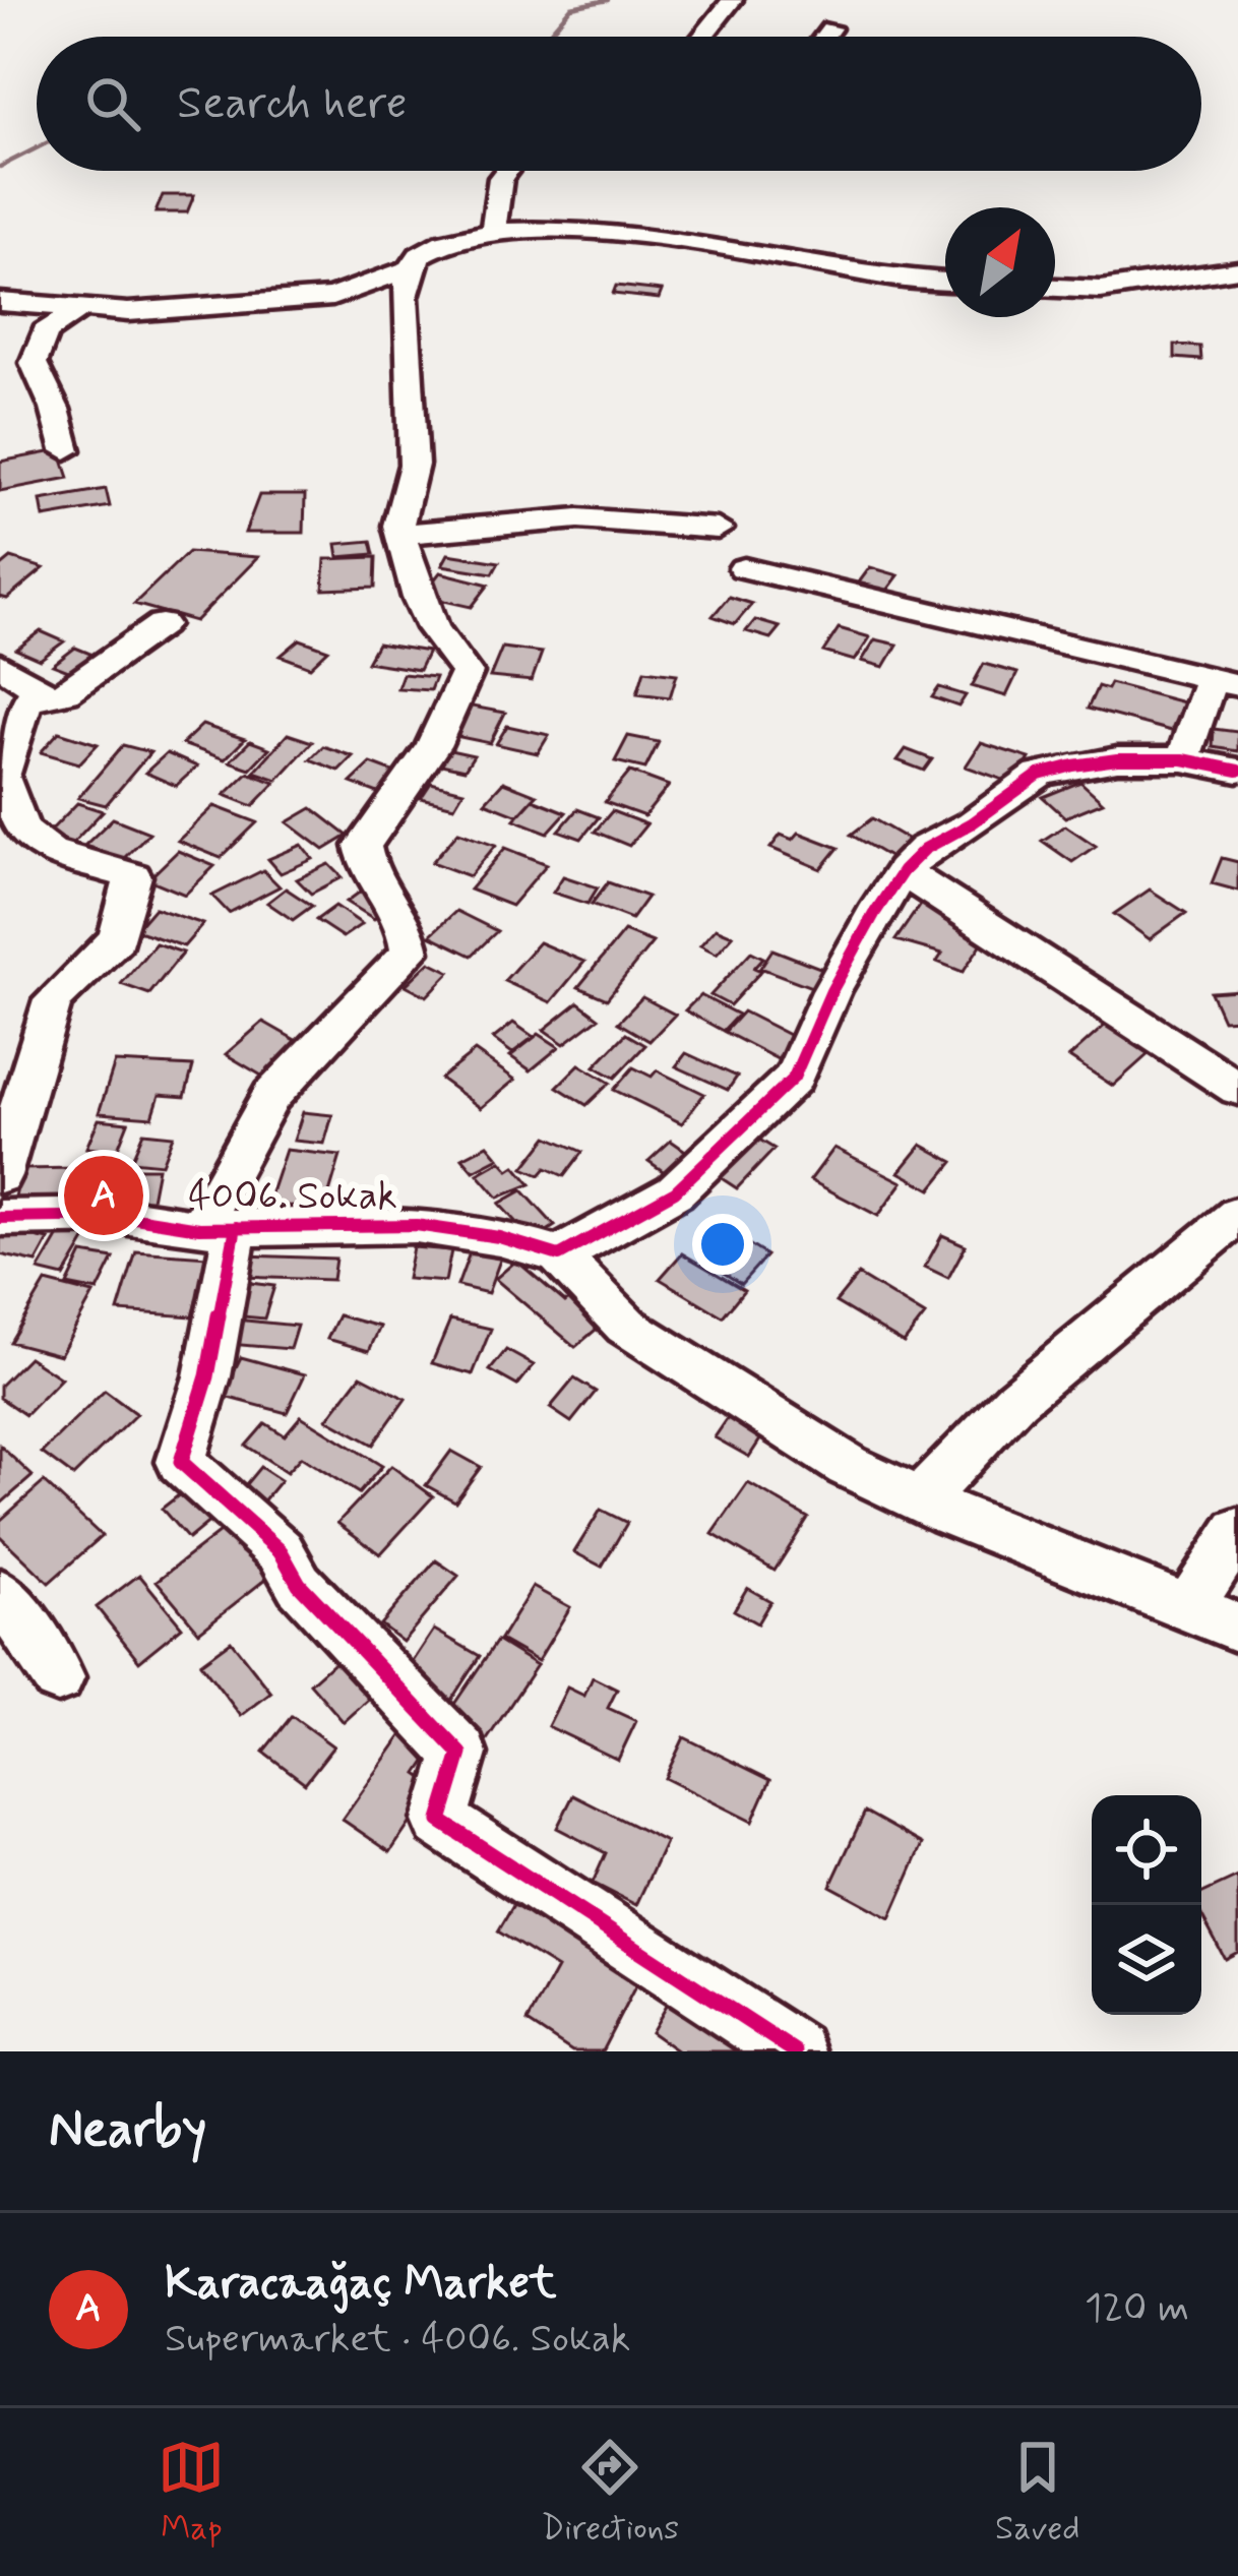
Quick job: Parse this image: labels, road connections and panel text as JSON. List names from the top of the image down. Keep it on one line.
{"streets":{"street":["4006. Sokak"]},"north":"top right","page":{"search":"Search here","pins":"A","heading":"Nearby","list":[{"mark":"A","name":"Karacaağaç Market","note":"Supermarket · 4006. Sokak","value":"120 m"}],"nav":["Map","Directions","Saved"]}}
